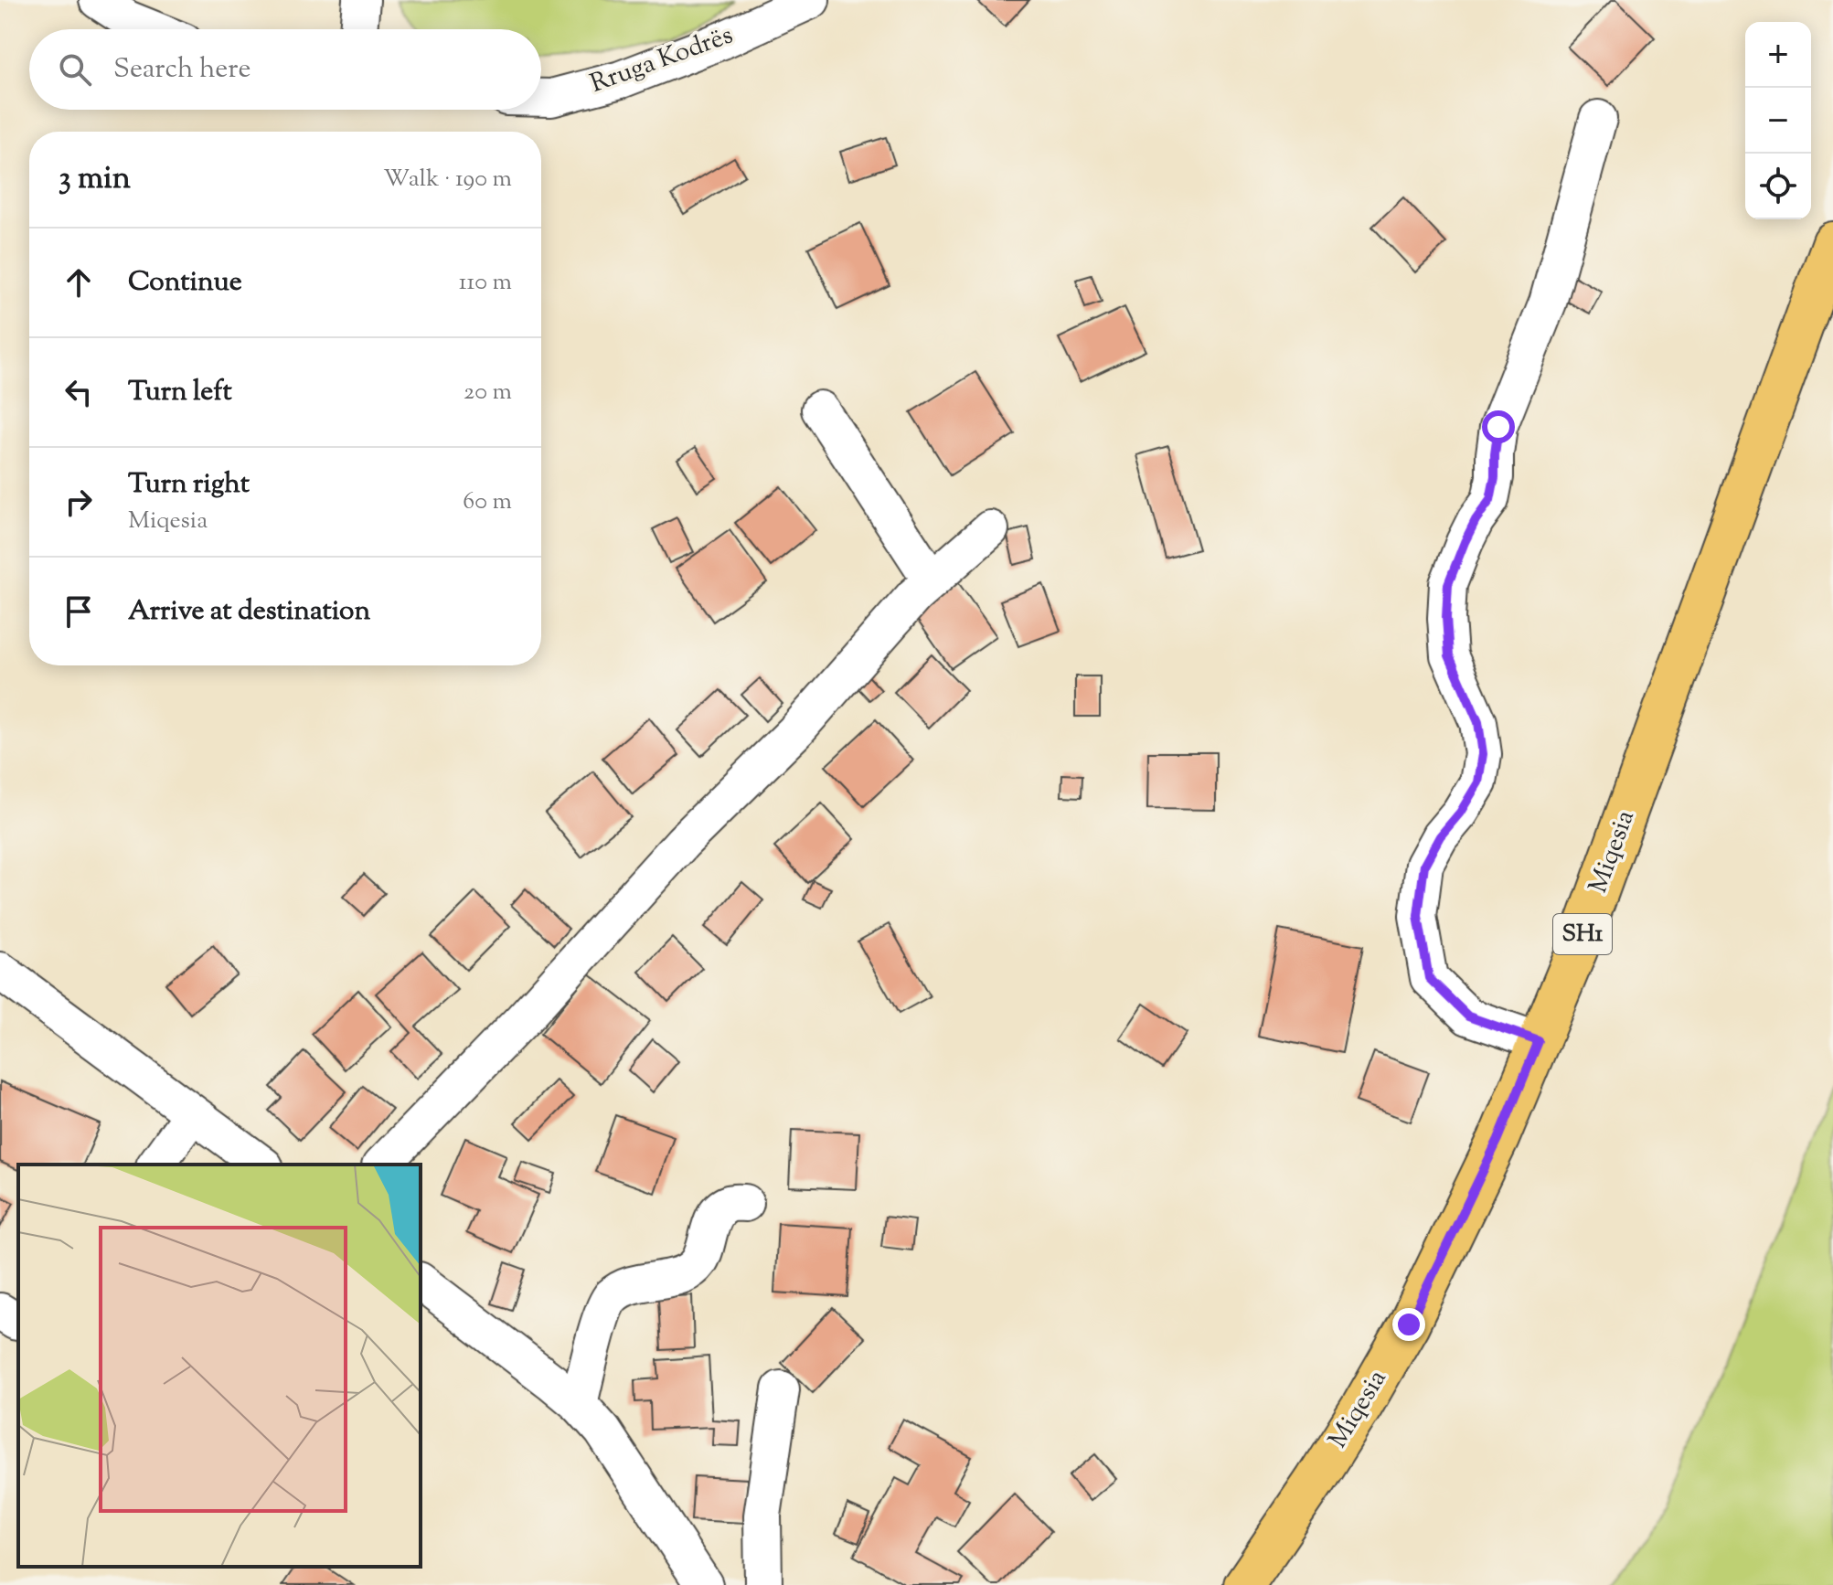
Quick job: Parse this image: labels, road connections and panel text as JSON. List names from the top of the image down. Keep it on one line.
{"streets":{"main road":["Miqesia","SH1"],"street":["Rruga Kodrës"]},"page":{"map_buttons":["+","−"],"search":"Search here","heading":["3 min","Walk · 190 m"],"list":[["Continue","110 m"],["Turn left","20 m"],["Turn right","Miqesia","60 m"],"Arrive at destination"]}}
